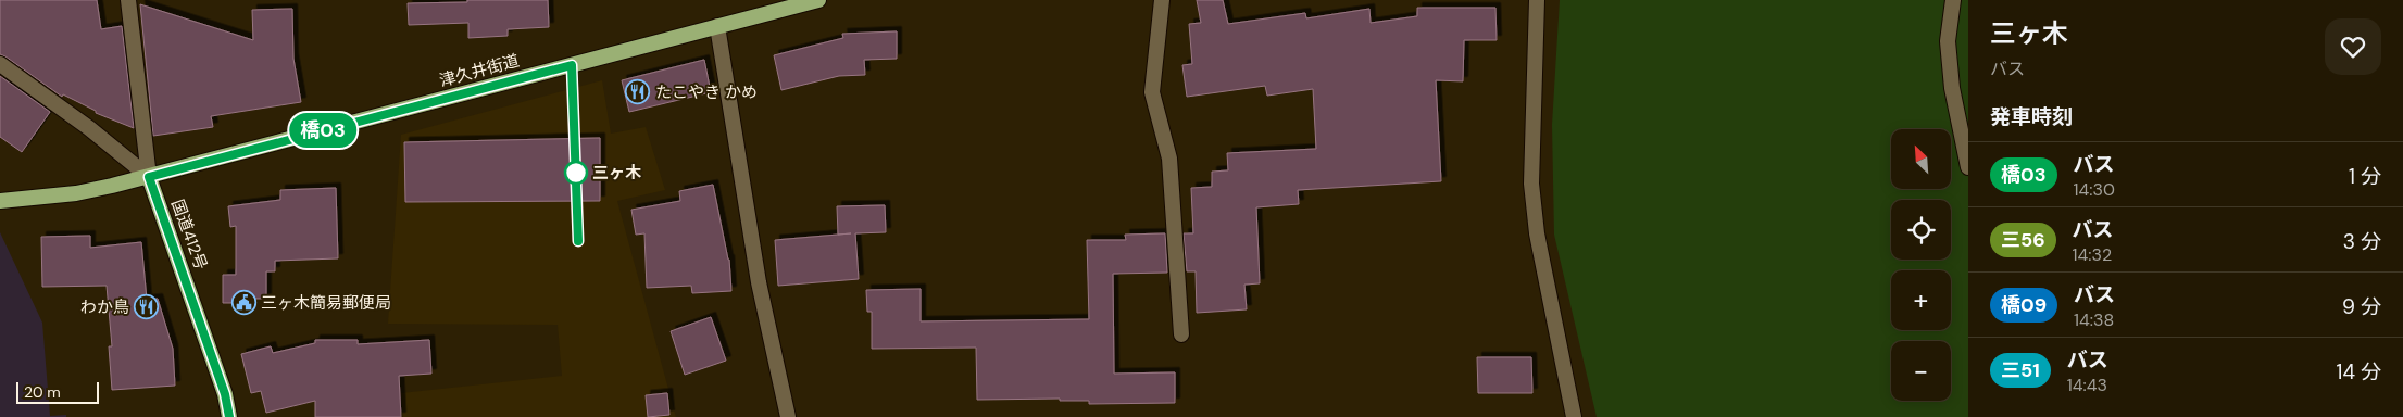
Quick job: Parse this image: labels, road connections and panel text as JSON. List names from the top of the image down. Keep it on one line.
{"streets":{"highway":["津久井街道","国道412号"]},"crossings":[["津久井街道","国道412号"]],"places":{"restaurant":["たこやき かめ","わか鳥"],"other":["三ヶ木"],"public building":["三ヶ木簡易郵便局"]},"lines":["bus line 橋03"],"scale_bar":"20 m","north":"top left","page":{"on_map":"橋03","heading":[["三ヶ木","バス"],"発車時刻"],"map_buttons":["+","−"],"list":[{"mark":"橋03","name":"バス","note":"14:30","value":"1 分"},{"mark":"三56","name":"バス","note":"14:32","value":"3 分"},{"mark":"橋09","name":"バス","note":"14:38","value":"9 分"},{"mark":"三51","name":"バス","note":"14:43","value":"14 分"}],"scale":"20 m"}}
